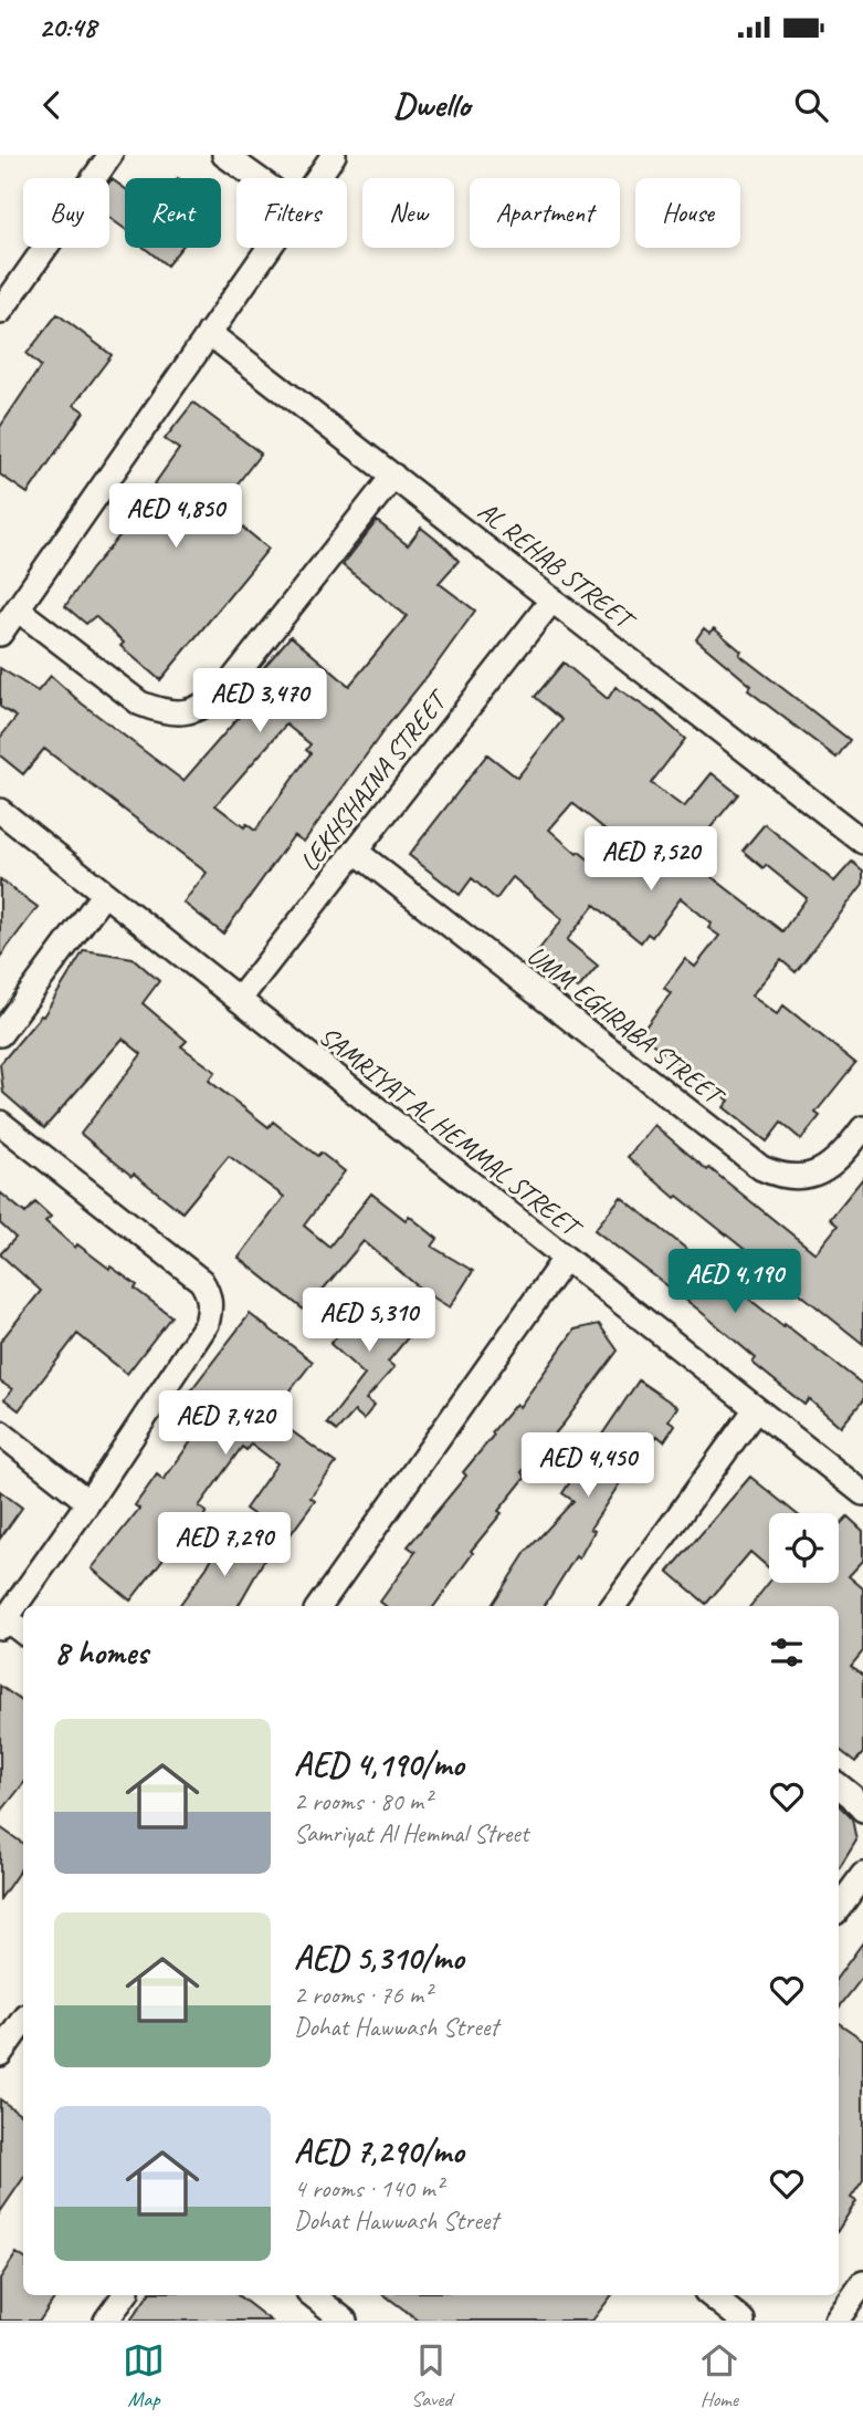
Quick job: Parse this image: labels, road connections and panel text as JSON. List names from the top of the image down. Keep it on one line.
{"streets":{"street":["AL REHAB STREET","LEKHSHAINA STREET","UMM EGHRABA STREET","SAMRIYAT AL HEMMAL STREET"]},"crossings":[["AL REHAB STREET","LEKHSHAINA STREET"],["LEKHSHAINA STREET","UMM EGHRABA STREET"],["LEKHSHAINA STREET","SAMRIYAT AL HEMMAL STREET"]],"page":{"status":"20:48","header":"Dwello","chip":["Buy","Rent","Filters","New","Apartment","House"],"price":["AED 4,850","AED 3,470","AED 7,520","AED 4,190","AED 5,310","AED 7,420","AED 4,450","AED 7,290"],"heading":"8 homes","list":[{"name":"AED 4,190/mo","note":"2 rooms · 80 m² · Samriyat Al Hemmal Street"},{"name":"AED 5,310/mo","note":"2 rooms · 76 m² · Dohat Hawwash Street"},{"name":"AED 7,290/mo","note":"4 rooms · 140 m² · Dohat Hawwash Street"}],"tabs":["Map","Saved","Home"]}}
